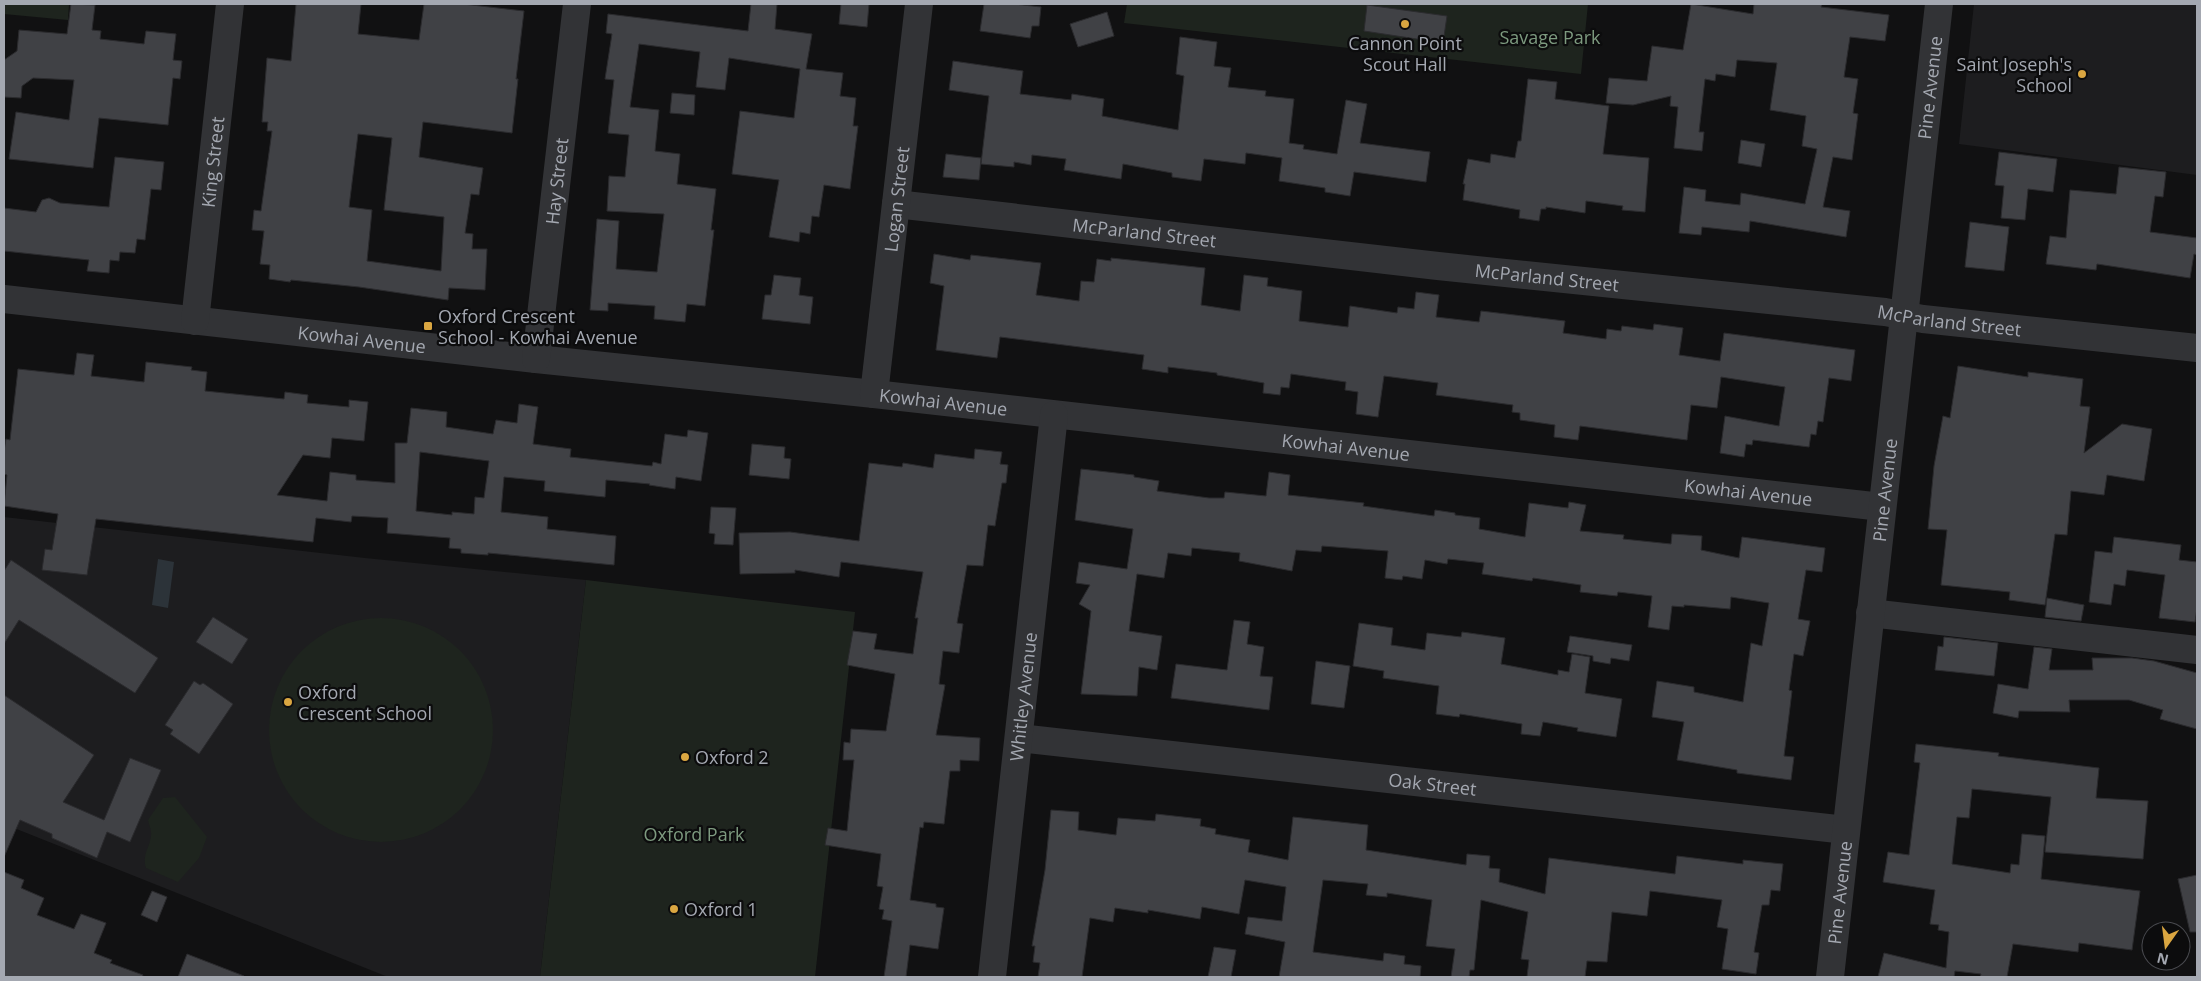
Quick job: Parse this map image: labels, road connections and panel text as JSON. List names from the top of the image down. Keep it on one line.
{"streets":{"street":["Pine Avenue","King Street","Hay Street","Logan Street","McParland Street","Kowhai Avenue","Whitley Avenue","Oak Street"]},"crossings":[["Pine Avenue","McParland Street"],["Pine Avenue","Kowhai Avenue"],["Pine Avenue","Oak Street"],["King Street","Kowhai Avenue"],["Hay Street","Kowhai Avenue"],["Logan Street","McParland Street"],["Logan Street","Kowhai Avenue"],["Kowhai Avenue","Whitley Avenue"],["Whitley Avenue","Oak Street"]],"parks":["Savage Park","Oxford Park"],"places":{"other":["Cannon Point Scout Hall","Saint Joseph's School","Oxford Crescent School","Oxford 2","Oxford 1"],"transit":["Oxford Crescent School - Kowhai Avenue"]},"north":"bottom"}
